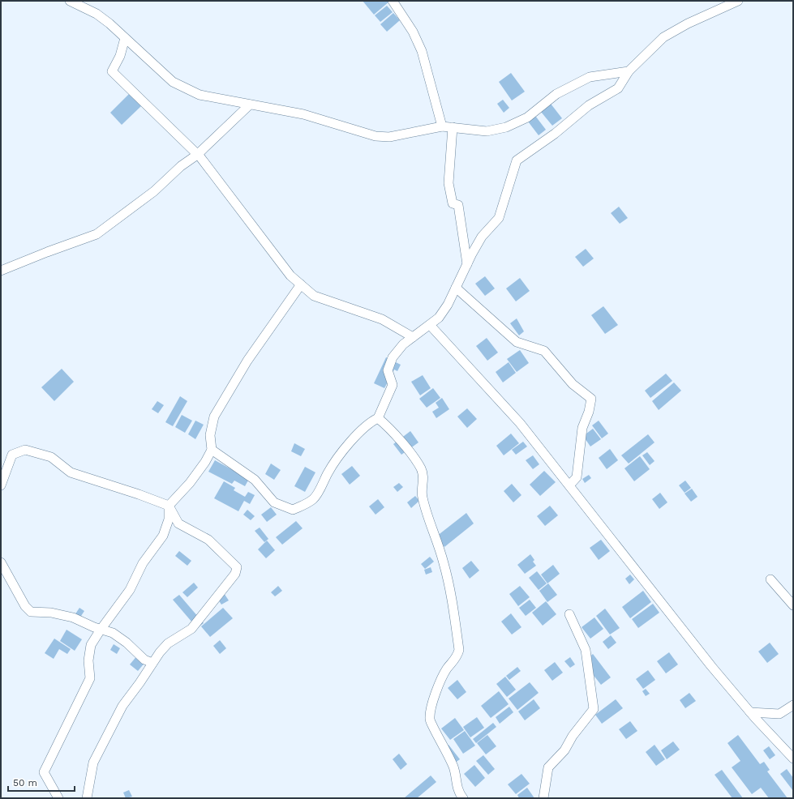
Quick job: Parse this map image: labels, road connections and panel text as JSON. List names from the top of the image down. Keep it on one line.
{"scale_bar":"50 m"}
